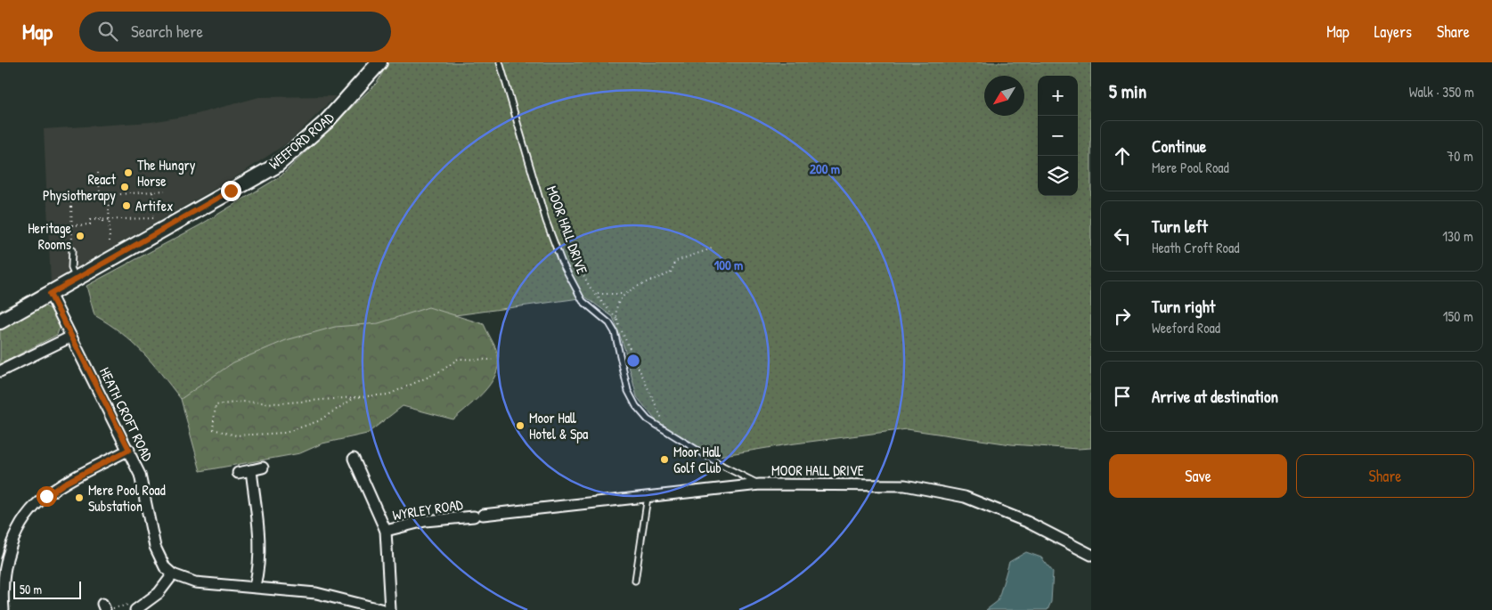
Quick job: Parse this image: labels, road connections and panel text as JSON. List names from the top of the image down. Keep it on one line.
{"streets":{"street":["WEEFORD ROAD","MOOR HALL DRIVE","HEATH CROFT ROAD","WYRLEY ROAD"]},"crossings":[["WEEFORD ROAD","HEATH CROFT ROAD"],["MOOR HALL DRIVE","WYRLEY ROAD"]],"places":["The Hungry Horse","React Physiotherapy","Artifex","Heritage Rooms","Moor Hall Hotel & Spa","Moor Hall Golf Club","Mere Pool Road Substation"],"scale_bar":"50 m","north":"bottom left","page":{"header":"Map","search":"Search here","nav":["Map","Layers","Share"],"heading":["5 min","Walk · 350 m"],"map_buttons":["+","−"],"list":[["Continue","Mere Pool Road","70 m"],["Turn left","Heath Croft Road","130 m"],["Turn right","Weeford Road","150 m"],"Arrive at destination"],"buttons":["Save","Share"],"scale":"50 m"},"rings":["200 m","100 m"]}
